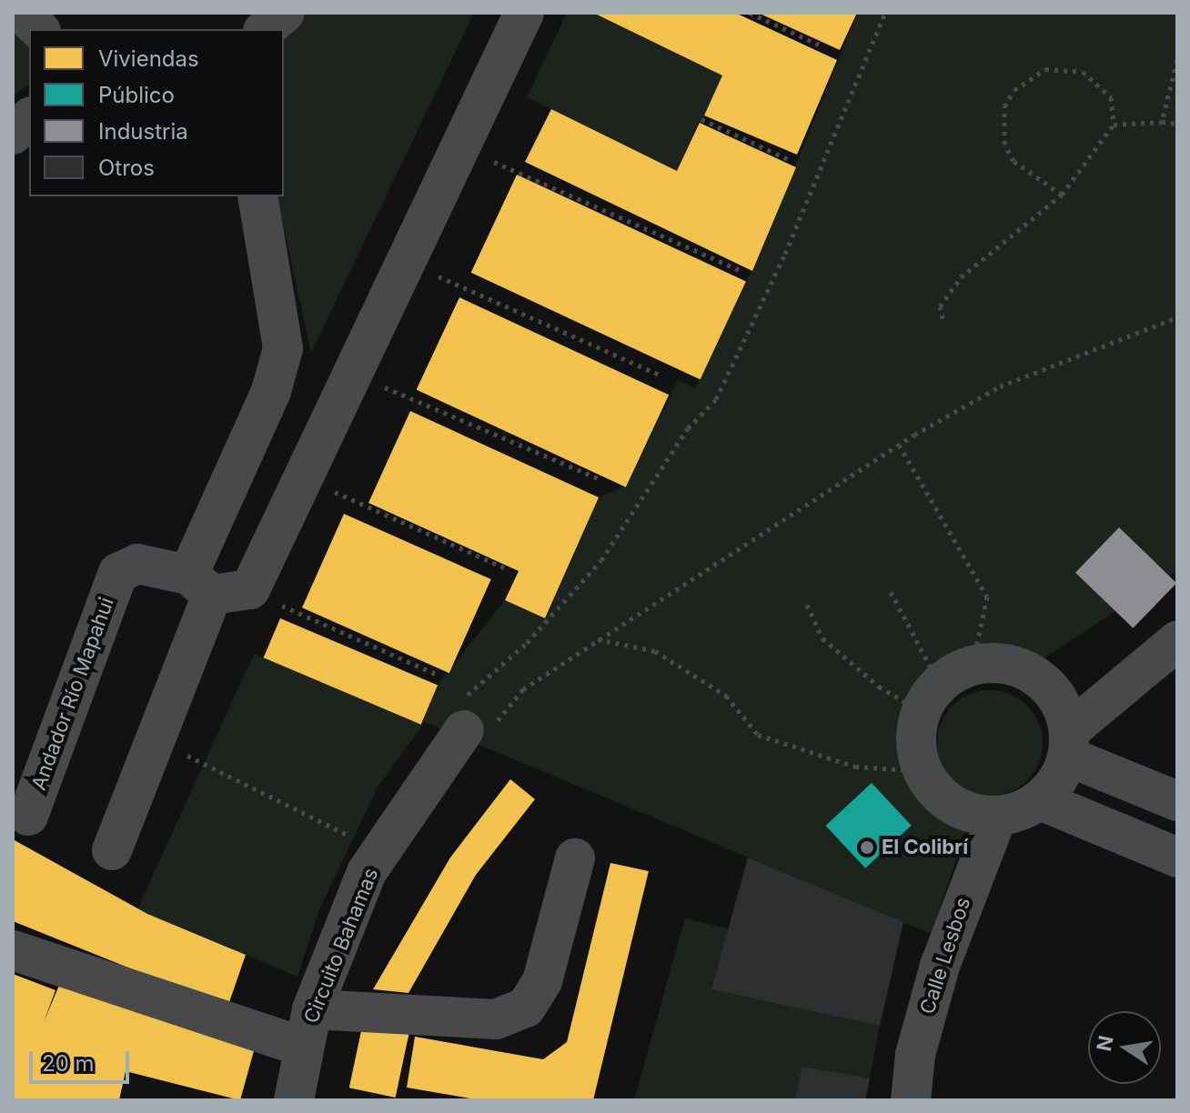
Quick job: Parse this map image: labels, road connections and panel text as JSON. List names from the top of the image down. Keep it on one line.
{"streets":{"street":["Andador Río Mapahui","Circuito Bahamas","Calle Lesbos"]},"places":["El Colibrí"],"legend":["Viviendas","Público","Industria","Otros"],"scale_bar":"20 m","north":"left"}
